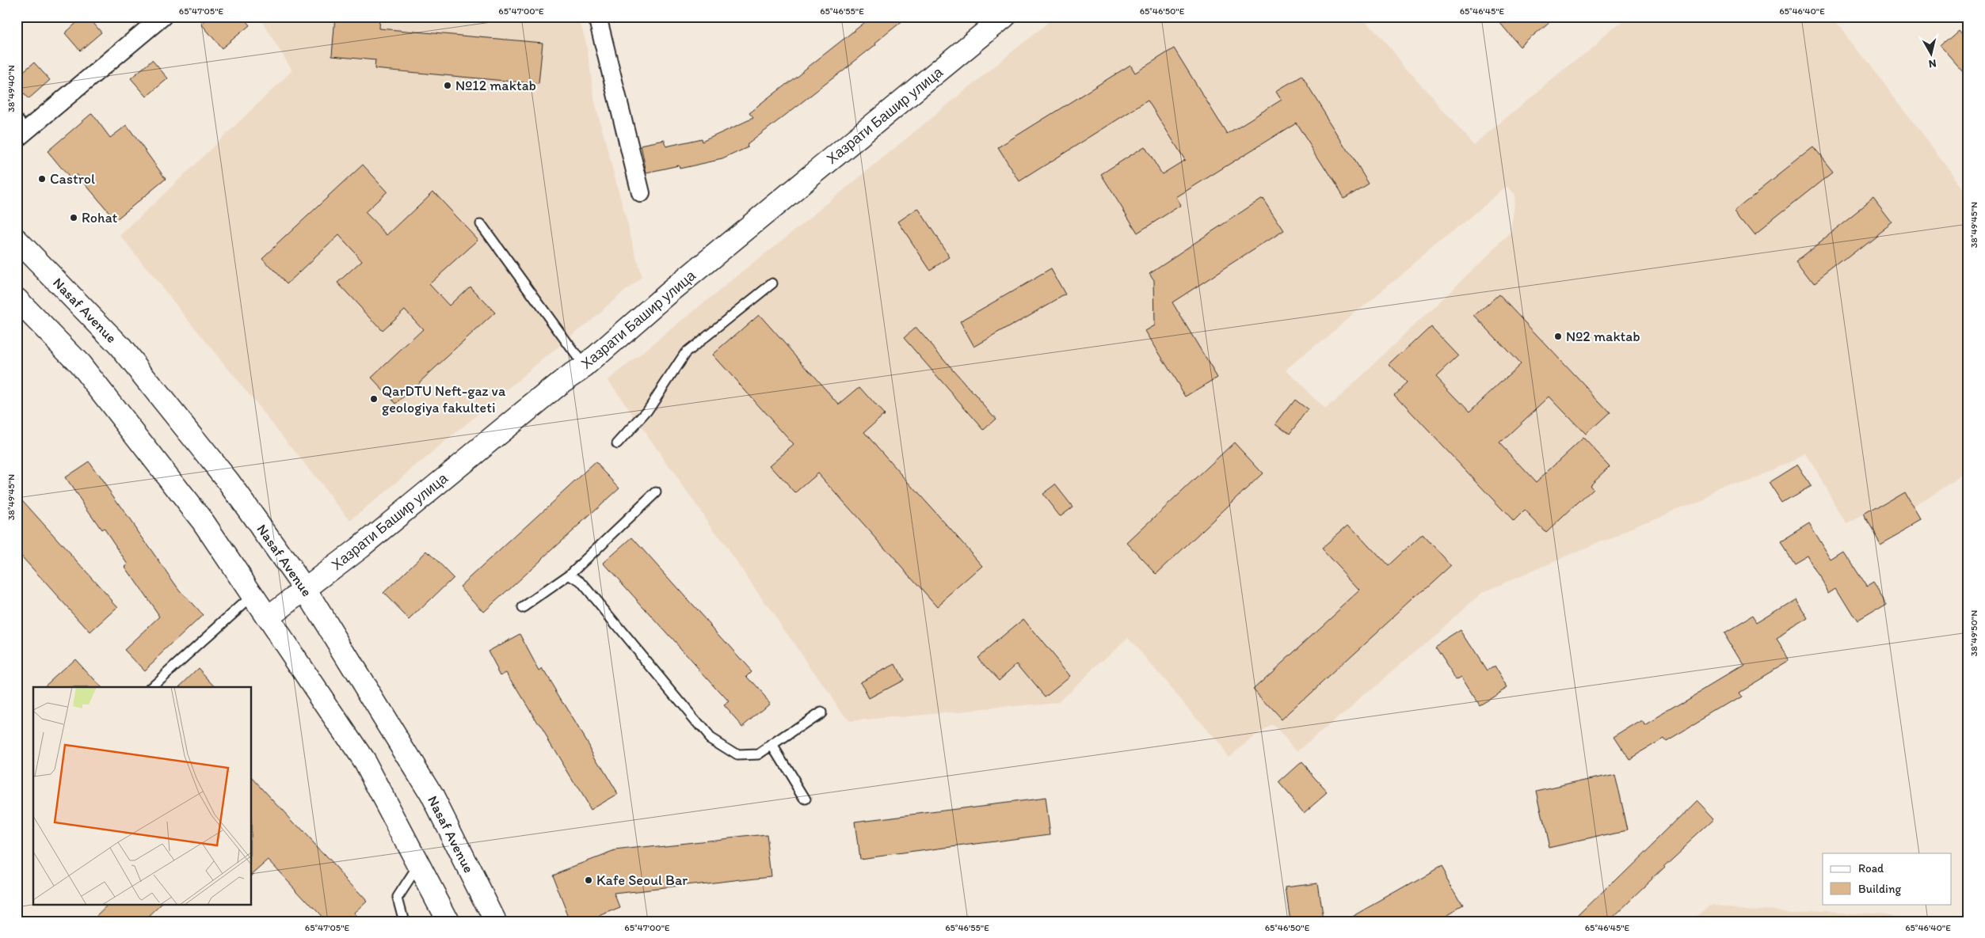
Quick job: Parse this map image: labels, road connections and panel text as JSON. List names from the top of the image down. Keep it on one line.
{"streets":{"main road":["Хазрати Башир улица","Nasaf Avenue"]},"crossings":[["Хазрати Башир улица","Nasaf Avenue"]],"places":["№12 maktab","Castrol","Rohat","№2 maktab","QarDTU Neft-gaz va geologiya fakulteti","Kafe Seoul Bar"],"legend":["Road","Building"],"north":"bottom","coordinates":["65°47'05\"E","65°47'00\"E","65°46'55\"E","65°46'50\"E","65°46'45\"E","65°46'40\"E","38°49'40\"N","38°49'45\"N","38°49'50\"N"]}
